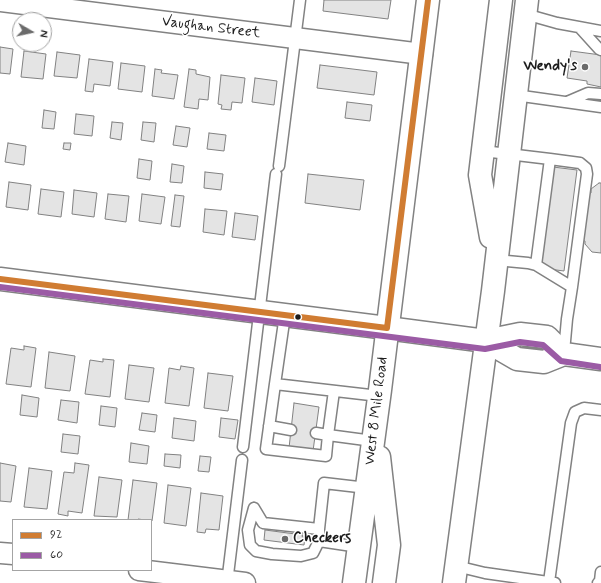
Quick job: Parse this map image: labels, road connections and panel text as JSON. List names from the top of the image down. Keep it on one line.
{"streets":{"main road":["West 8 Mile Road"],"street":["Vaughan Street"]},"crossings":[["Vaughan Street","West 8 Mile Road"]],"places":["Wendy's","Checkers"],"lines":["transit line 92","transit line 60"],"legend":["92","60"],"north":"right"}
